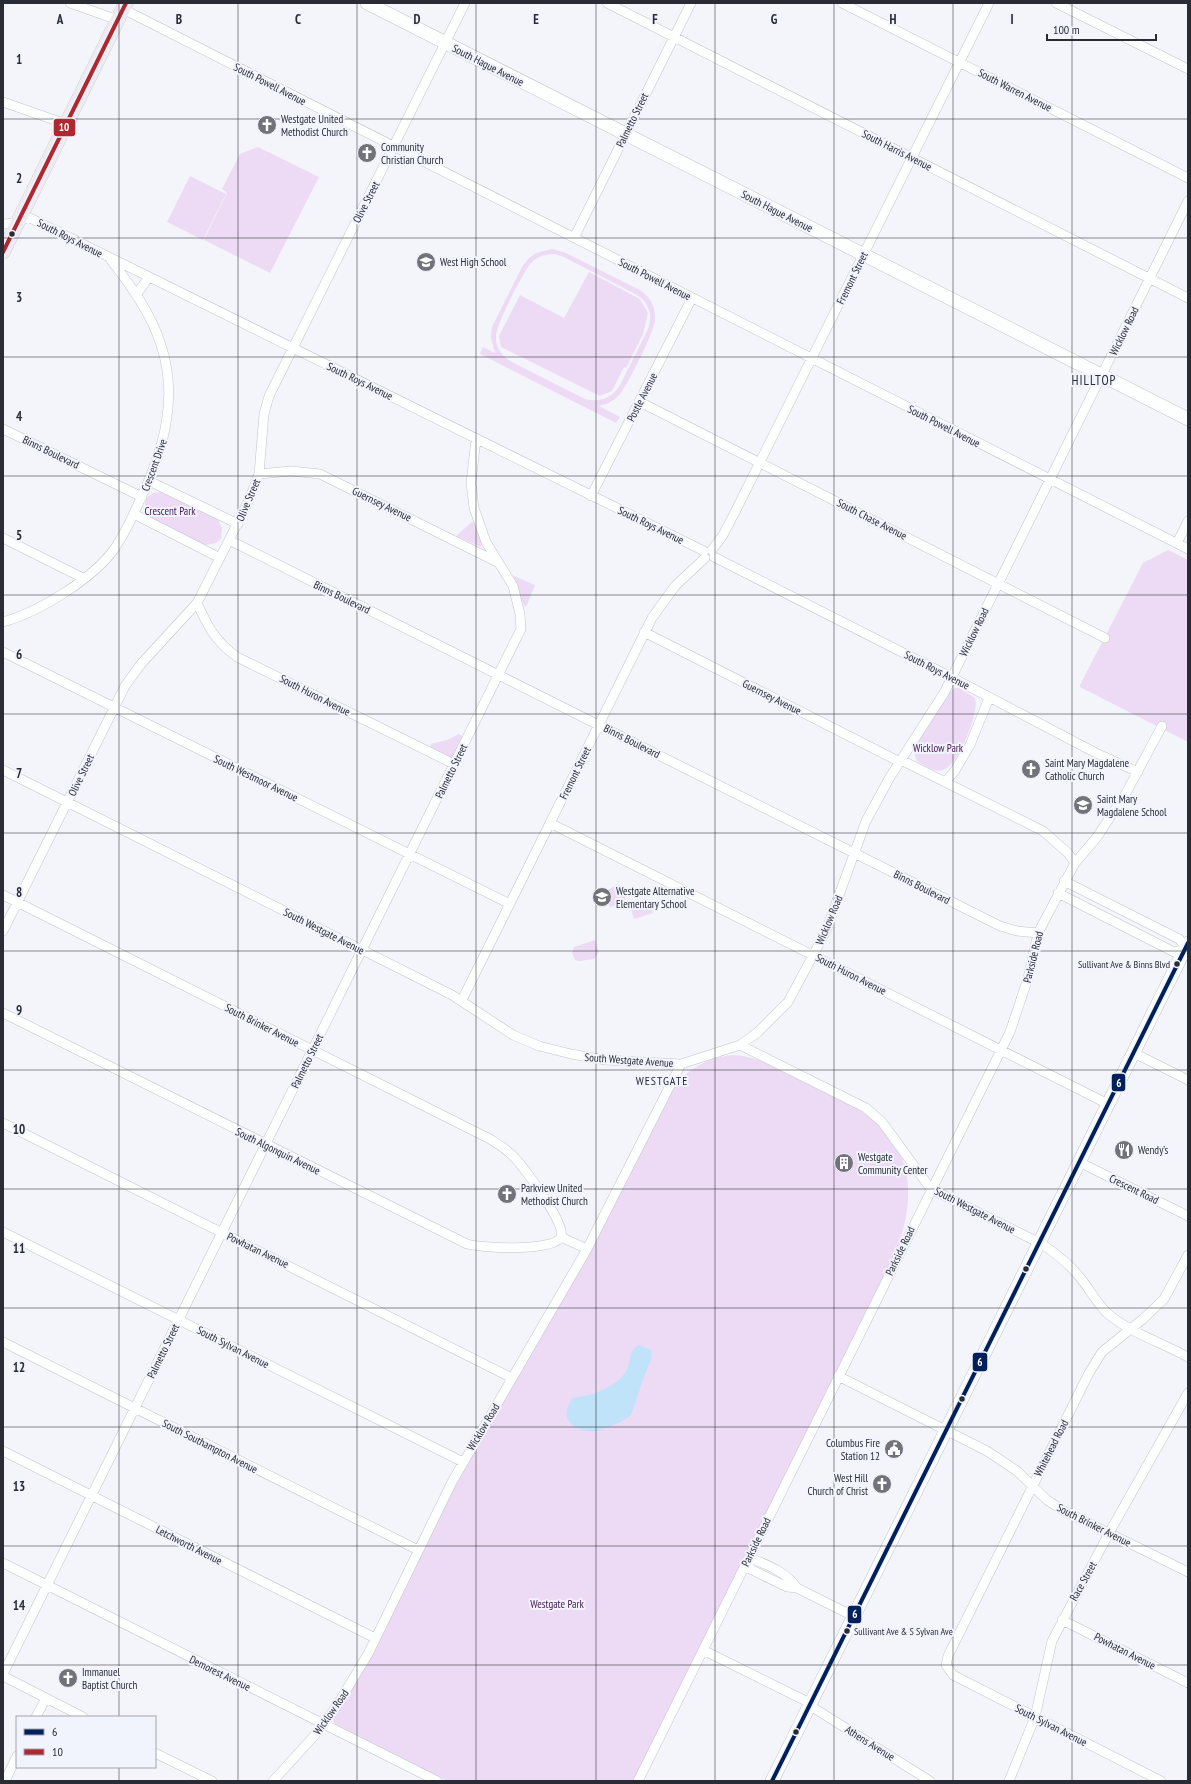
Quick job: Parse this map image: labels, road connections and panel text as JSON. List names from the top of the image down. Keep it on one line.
{"streets":{"main road":["South Hague Avenue"],"street":["South Powell Avenue","South Warren Avenue","Palmetto Street","South Harris Avenue","Olive Street","South Roys Avenue","Fremont Street","Wicklow Road","Postle Avenue","Binns Boulevard","Crescent Drive","Guernsey Avenue","South Chase Avenue","South Huron Avenue","South Westmoor Avenue","South Westgate Avenue","Parkside Road","South Brinker Avenue","South Algonquin Avenue","Crescent Road","Powhatan Avenue","South Sylvan Avenue","South Southampton Avenue","Whitehead Road","Letchworth Avenue","Race Street","Demorest Avenue","Athens Avenue"]},"crossings":[["South Hague Avenue","Palmetto Street"],["South Hague Avenue","Olive Street"],["South Hague Avenue","Fremont Street"],["South Hague Avenue","Wicklow Road"],["South Powell Avenue","Palmetto Street"],["South Powell Avenue","Olive Street"],["South Powell Avenue","Fremont Street"],["South Powell Avenue","Wicklow Road"],["South Powell Avenue","Postle Avenue"],["South Warren Avenue","Fremont Street"],["Palmetto Street","South Harris Avenue"],["Palmetto Street","South Roys Avenue"],["Palmetto Street","Binns Boulevard"],["Palmetto Street","Guernsey Avenue"],["Palmetto Street","South Huron Avenue"],["Palmetto Street","South Westmoor Avenue"],["Palmetto Street","South Westgate Avenue"],["Palmetto Street","South Brinker Avenue"],["Palmetto Street","South Algonquin Avenue"],["Palmetto Street","Powhatan Avenue"],["Palmetto Street","South Sylvan Avenue"],["Palmetto Street","South Southampton Avenue"],["Palmetto Street","Letchworth Avenue"],["Palmetto Street","Demorest Avenue"],["South Harris Avenue","Fremont Street"],["South Harris Avenue","Wicklow Road"],["Olive Street","South Roys Avenue"],["Olive Street","Binns Boulevard"],["Olive Street","Guernsey Avenue"],["Olive Street","South Huron Avenue"],["Olive Street","South Westmoor Avenue"],["Olive Street","South Westgate Avenue"],["Olive Street","South Brinker Avenue"],["South Roys Avenue","Fremont Street"],["South Roys Avenue","Wicklow Road"],["South Roys Avenue","Postle Avenue"],["South Roys Avenue","Crescent Drive"],["South Roys Avenue","Parkside Road"],["Fremont Street","Binns Boulevard"],["Fremont Street","Guernsey Avenue"],["Fremont Street","South Chase Avenue"],["Fremont Street","South Huron Avenue"],["Fremont Street","South Westmoor Avenue"],["Fremont Street","South Westgate Avenue"],["Wicklow Road","Binns Boulevard"],["Wicklow Road","Guernsey Avenue"],["Wicklow Road","South Chase Avenue"],["Wicklow Road","South Huron Avenue"],["Wicklow Road","South Westgate Avenue"],["Wicklow Road","Powhatan Avenue"],["Wicklow Road","South Sylvan Avenue"],["Wicklow Road","South Southampton Avenue"],["Wicklow Road","Letchworth Avenue"],["Wicklow Road","Demorest Avenue"],["Postle Avenue","South Chase Avenue"],["Binns Boulevard","Crescent Drive"],["Binns Boulevard","Parkside Road"],["Guernsey Avenue","Parkside Road"],["South Huron Avenue","Parkside Road"],["South Westgate Avenue","Parkside Road"],["South Westgate Avenue","Whitehead Road"],["Parkside Road","South Brinker Avenue"],["South Brinker Avenue","South Algonquin Avenue"],["South Brinker Avenue","Whitehead Road"],["South Brinker Avenue","Race Street"],["Powhatan Avenue","Race Street"],["South Sylvan Avenue","Whitehead Road"],["South Sylvan Avenue","Race Street"]],"districts":["HILLTOP","WESTGATE"],"parks":["Crescent Park","Wicklow Park","Westgate Park"],"places":{"church":["Westgate United Methodist Church","Community Christian Church","Saint Mary Magdalene Catholic Church","Parkview United Methodist Church","West Hill Church of Christ","Immanuel Baptist Church"],"school or university":["West High School","Saint Mary Magdalene School","Westgate Alternative Elementary School"],"other":["Sullivant Ave & Binns Blvd","Sullivant Ave & S Sylvan Ave"],"restaurant":["Wendy’s"],"building":["Westgate Community Center"],"public building":["Columbus Fire Station 12"]},"lines":["transit line 10","transit line 6"],"legend":["6","10"],"scale_bar":"100 m","grid":{"columns":["A","B","C","D","E","F","G","H","I"],"rows":["1","2","3","4","5","6","7","8","9","10","11","12","13","14"]}}
